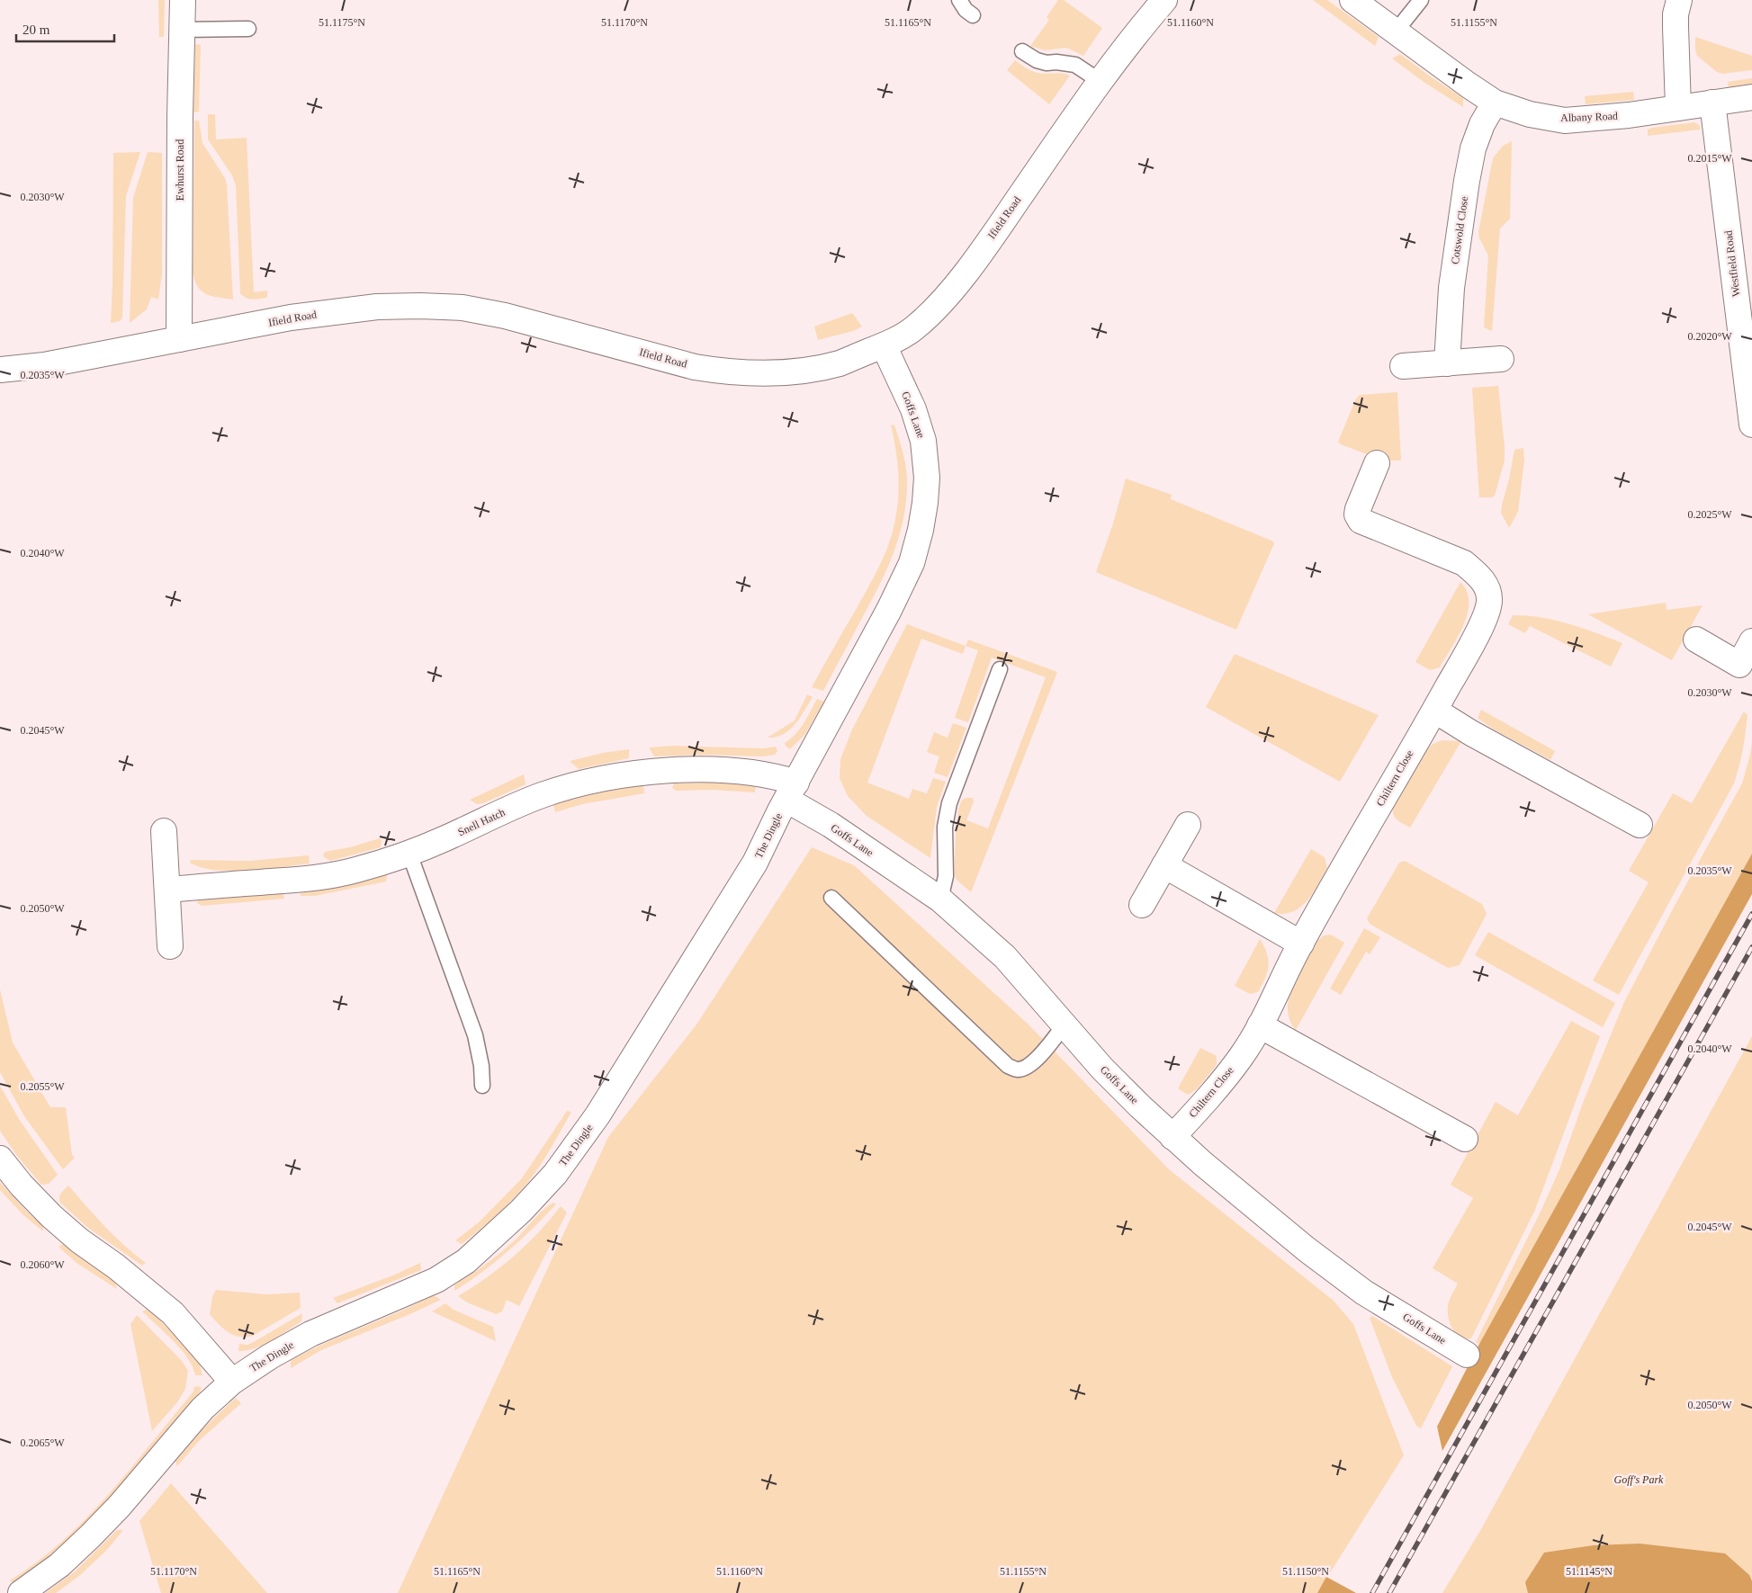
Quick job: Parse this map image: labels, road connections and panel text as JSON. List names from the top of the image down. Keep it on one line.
{"streets":{"street":["Albany Road","Ewhurst Road","Ifield Road","Cotswold Close","Westfield Road","Goffs Lane","Chiltern Close","Snell Hatch","The Dingle"]},"crossings":[["Albany Road","Cotswold Close"],["Albany Road","Westfield Road"],["Ewhurst Road","Ifield Road"],["Ifield Road","Goffs Lane"],["Goffs Lane","Chiltern Close"],["Goffs Lane","Snell Hatch"],["Goffs Lane","The Dingle"],["Snell Hatch","The Dingle"]],"parks":["Goff's Park"],"scale_bar":"20 m","coordinates":["51.1175°N","51.1170°N","51.1165°N","51.1160°N","51.1155°N","0.2015°W","0.2030°W","0.2020°W","0.2035°W","0.2025°W","0.2040°W","0.2045°W","0.2050°W","0.2055°W","0.2060°W","0.2065°W","51.1150°N","51.1145°N"]}
